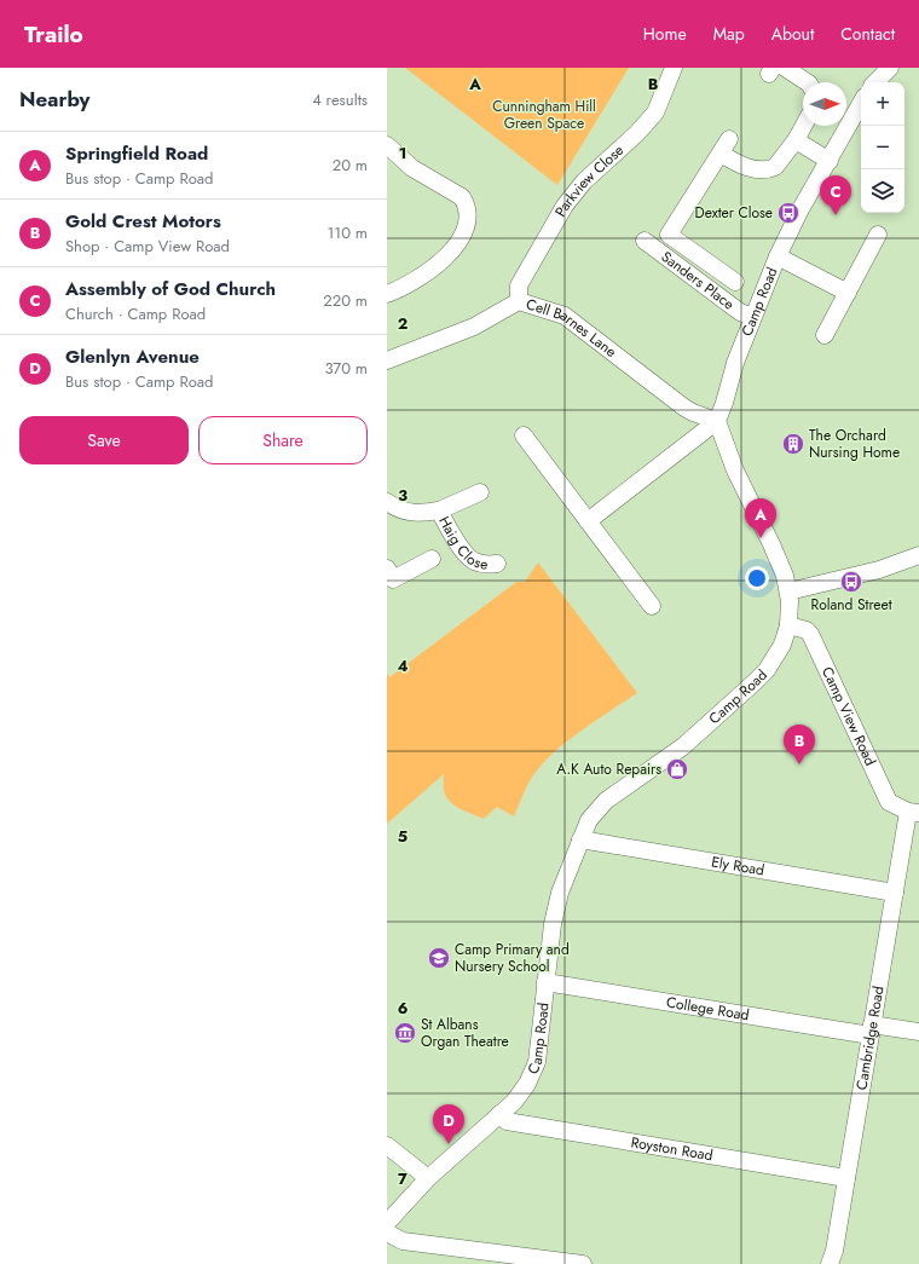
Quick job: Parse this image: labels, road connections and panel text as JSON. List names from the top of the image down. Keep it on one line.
{"streets":{"street":["Parkview Close","Sanders Place","Camp Road","Cell Barnes Lane","Haig Close","Camp View Road","Ely Road","College Road","Cambridge Road","Royston Road"]},"crossings":[["Parkview Close","Cell Barnes Lane"],["Sanders Place","Camp Road"],["Camp Road","Cell Barnes Lane"],["Camp Road","Camp View Road"],["Camp Road","Ely Road"],["Camp Road","College Road"],["Camp Road","Royston Road"],["Camp View Road","Cambridge Road"],["Ely Road","Cambridge Road"],["College Road","Cambridge Road"],["Cambridge Road","Royston Road"]],"parks":["Cunningham Hill Green Space"],"places":{"bus stop":["Dexter Close","Roland Street"],"building":["The Orchard Nursing Home"],"shop":["A.K Auto Repairs"],"school or university":["Camp Primary and Nursery School"],"museum":["St Albans Organ Theatre"]},"north":"right","page":{"header":"Trailo","nav":["Home","Map","About","Contact"],"heading":["Nearby","4 results"],"map_buttons":["+","−"],"list":[{"mark":"A","name":"Springfield Road","note":"Bus stop · Camp Road","value":"20 m"},{"mark":"B","name":"Gold Crest Motors","note":"Shop · Camp View Road","value":"110 m"},{"mark":"C","name":"Assembly of God Church","note":"Church · Camp Road","value":"220 m"},{"mark":"D","name":"Glenlyn Avenue","note":"Bus stop · Camp Road","value":"370 m"}],"pins":["C","A","B","D"],"buttons":["Save","Share"]},"grid":{"columns":["A","B"],"rows":["1","2","3","4","5","6","7"]}}
